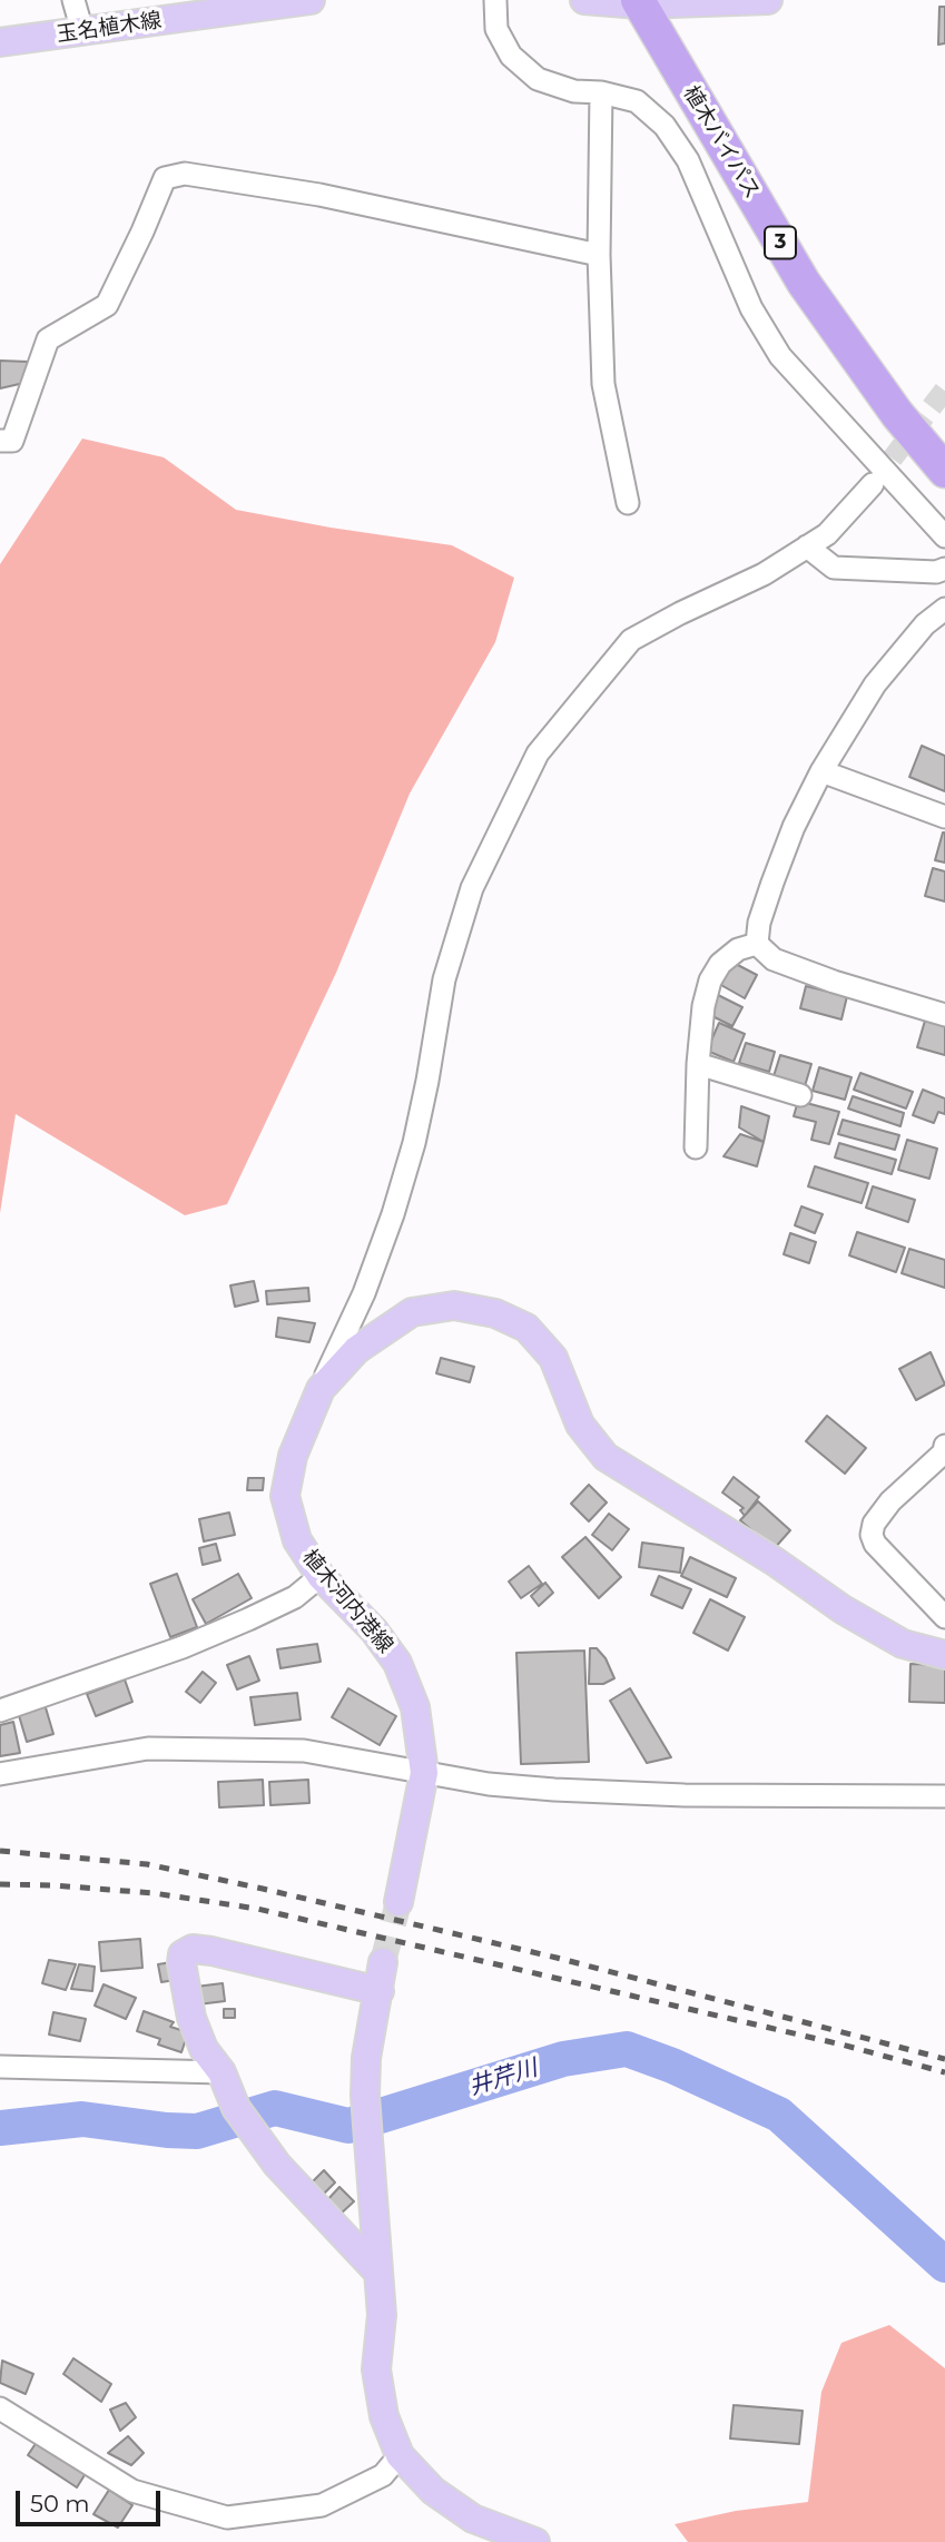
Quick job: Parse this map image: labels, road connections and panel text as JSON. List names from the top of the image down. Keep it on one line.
{"streets":{"highway":["植木バイパス","3"],"main road":["玉名植木線","植木河内港線"]},"water":["井芹川"],"scale_bar":"50 m"}
